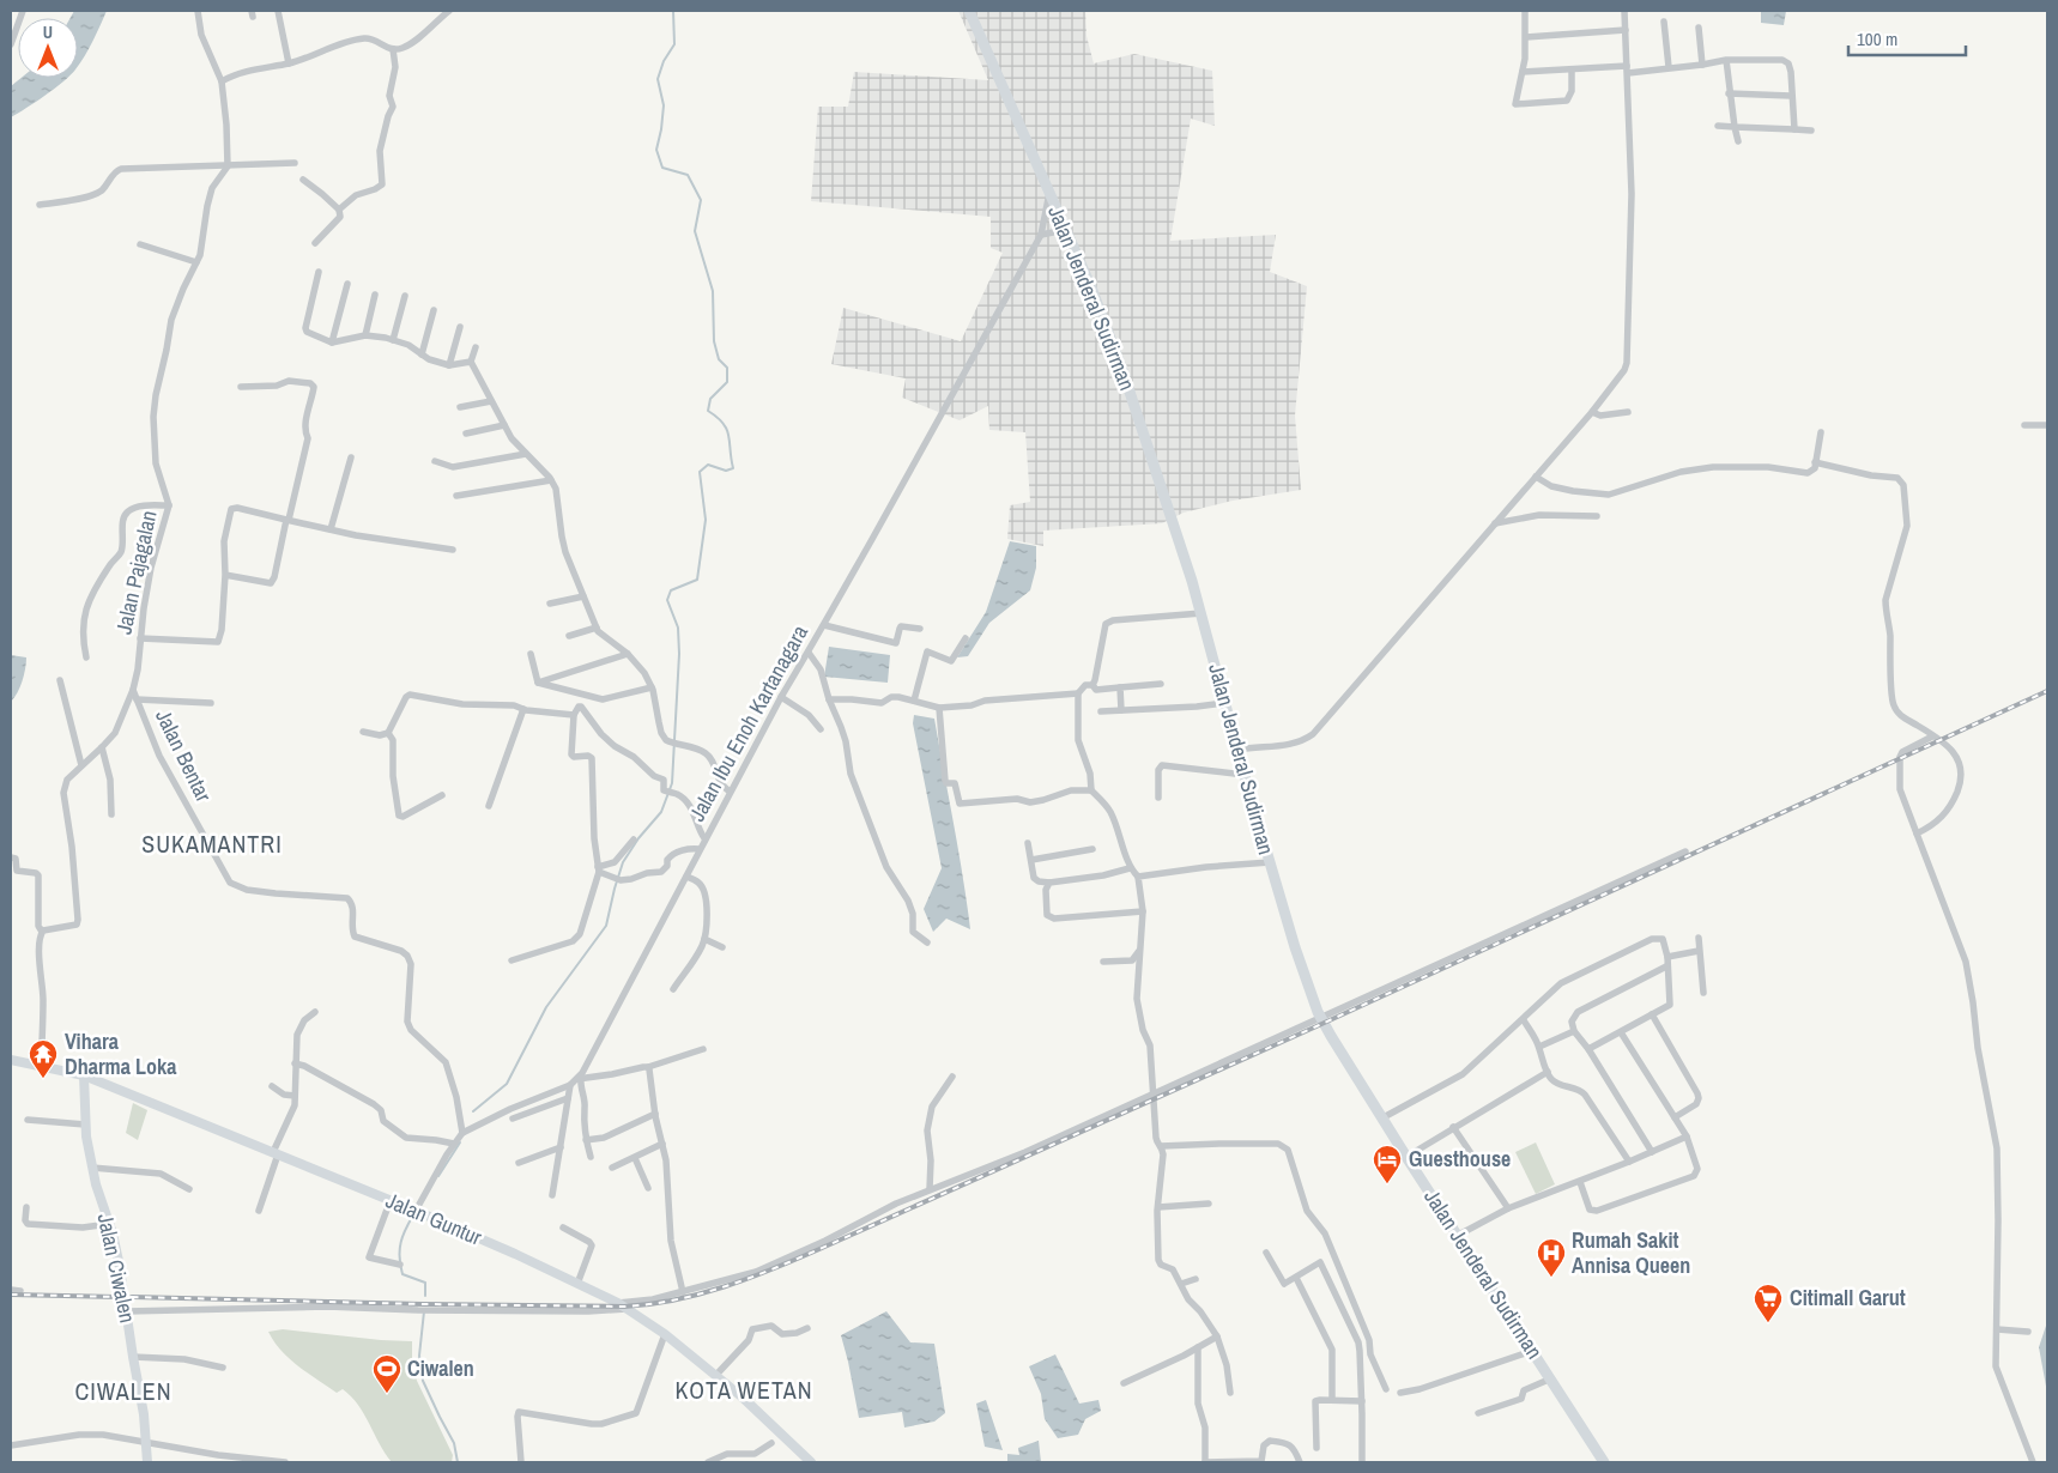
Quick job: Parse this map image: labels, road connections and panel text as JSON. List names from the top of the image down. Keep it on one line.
{"streets":{"main road":["Jalan Jenderal Sudirman"],"street":["Jalan Pajagalan","Jalan Ibu Enoh Kartanagara","Jalan Bentar","Jalan Guntur","Jalan Ciwalen"]},"crossings":[["Jalan Jenderal Sudirman","Jalan Ibu Enoh Kartanagara"],["Jalan Pajagalan","Jalan Bentar"],["Jalan Ibu Enoh Kartanagara","Jalan Bentar"],["Jalan Ibu Enoh Kartanagara","Jalan Guntur"],["Jalan Guntur","Jalan Ciwalen"]],"districts":["SUKAMANTRI","KOTA WETAN","CIWALEN"],"places":{"temple":["Vihara Dharma Loka"],"hotel":["Guesthouse"],"hospital":["Rumah Sakit Annisa Queen"],"supermarket":["Citimall Garut"],"sports":["Ciwalen"]},"scale_bar":"100 m","north":"top"}
